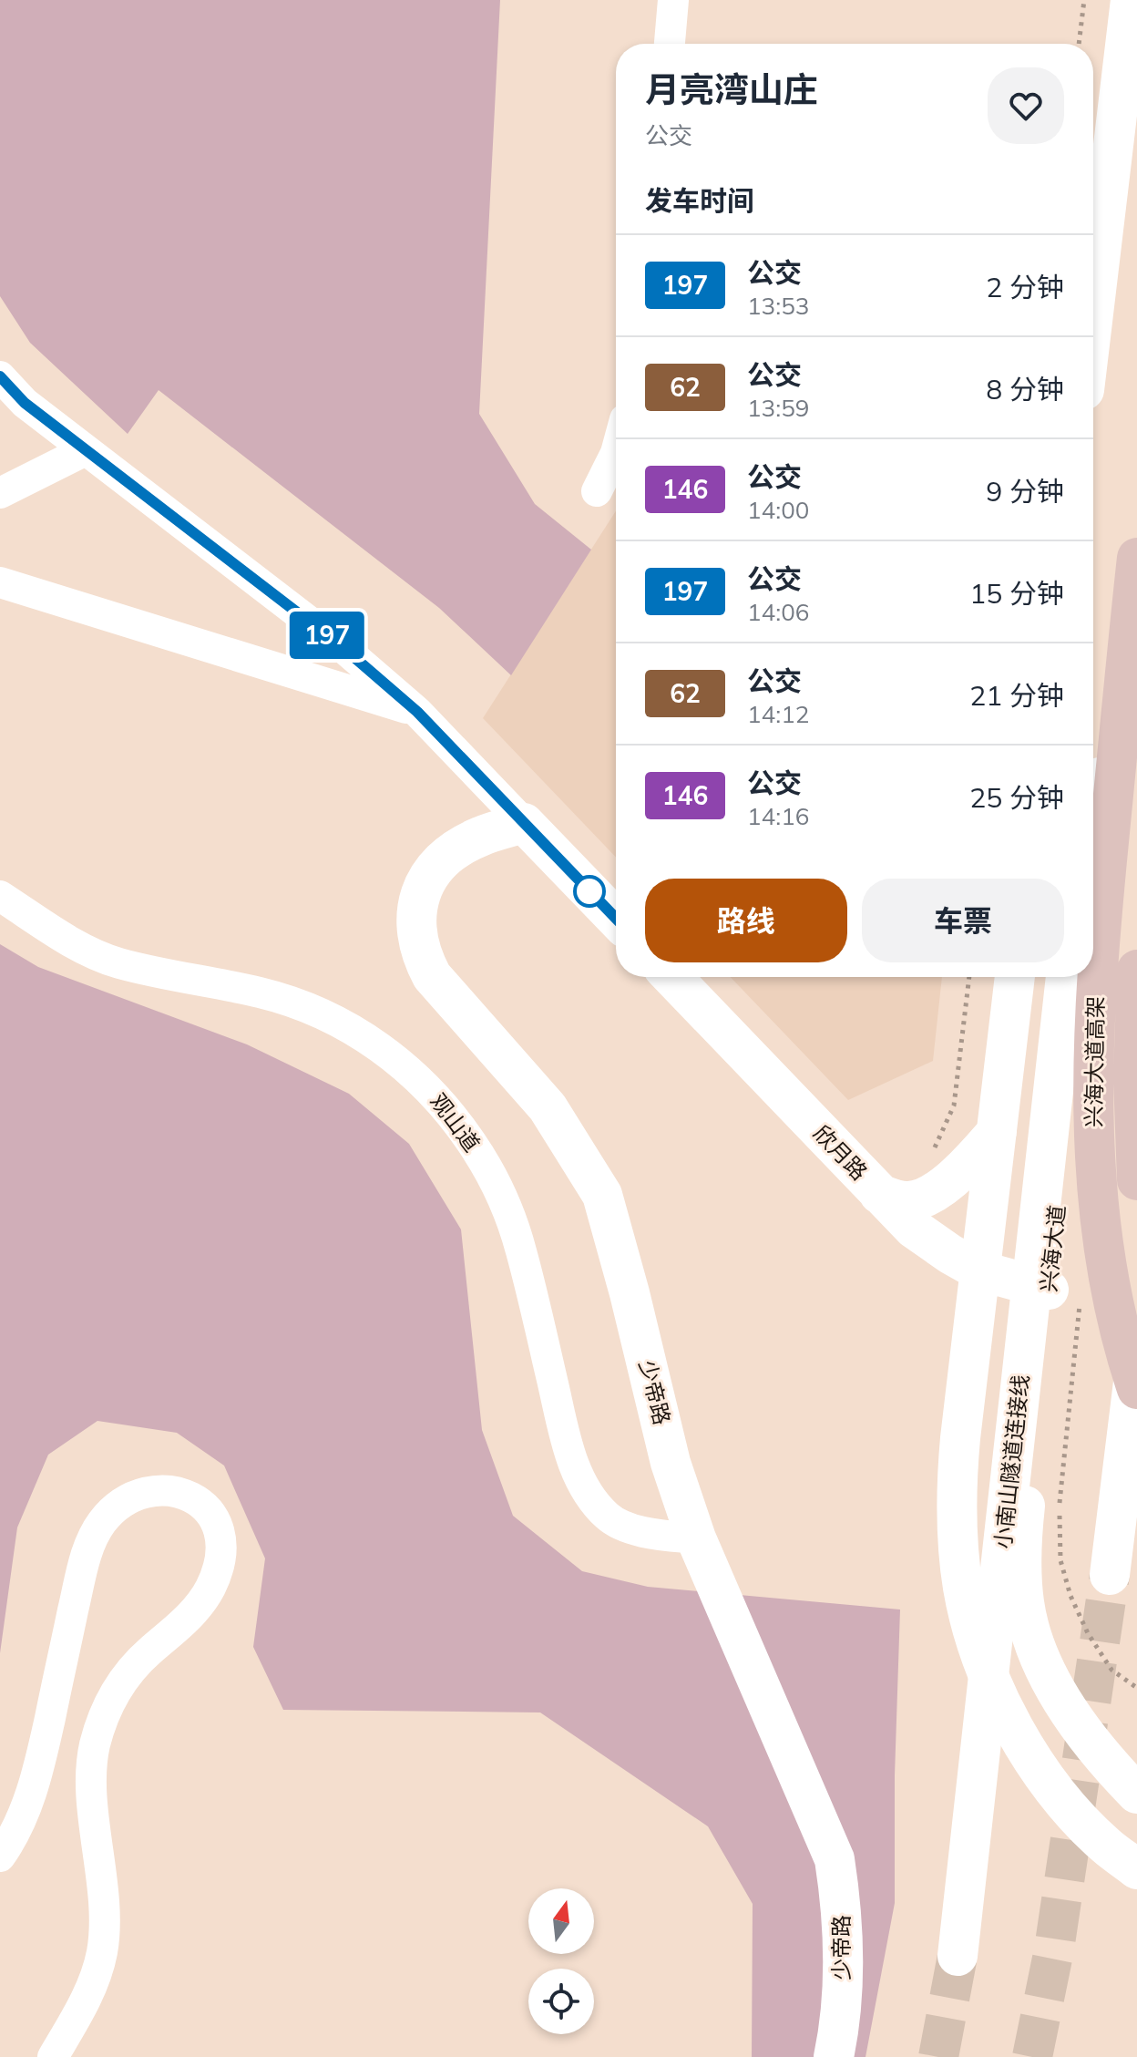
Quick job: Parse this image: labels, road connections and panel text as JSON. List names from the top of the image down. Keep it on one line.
{"streets":{"main road":["兴海大道高架"],"street":["观山道","欣月路","兴海大道","少帝路","小南山隧道连接线"]},"crossings":[["观山道","少帝路"],["欣月路","兴海大道"]],"lines":["bus line 197"],"north":"top","page":{"on_map":"197","heading":[["月亮湾山庄","公交"],"发车时间"],"list":[{"mark":"197","name":"公交","note":"13:53","value":"2 分钟"},{"mark":"62","name":"公交","note":"13:59","value":"8 分钟"},{"mark":"146","name":"公交","note":"14:00","value":"9 分钟"},{"mark":"197","name":"公交","note":"14:06","value":"15 分钟"},{"mark":"62","name":"公交","note":"14:12","value":"21 分钟"},{"mark":"146","name":"公交","note":"14:16","value":"25 分钟"}],"buttons":["路线","车票"]}}
